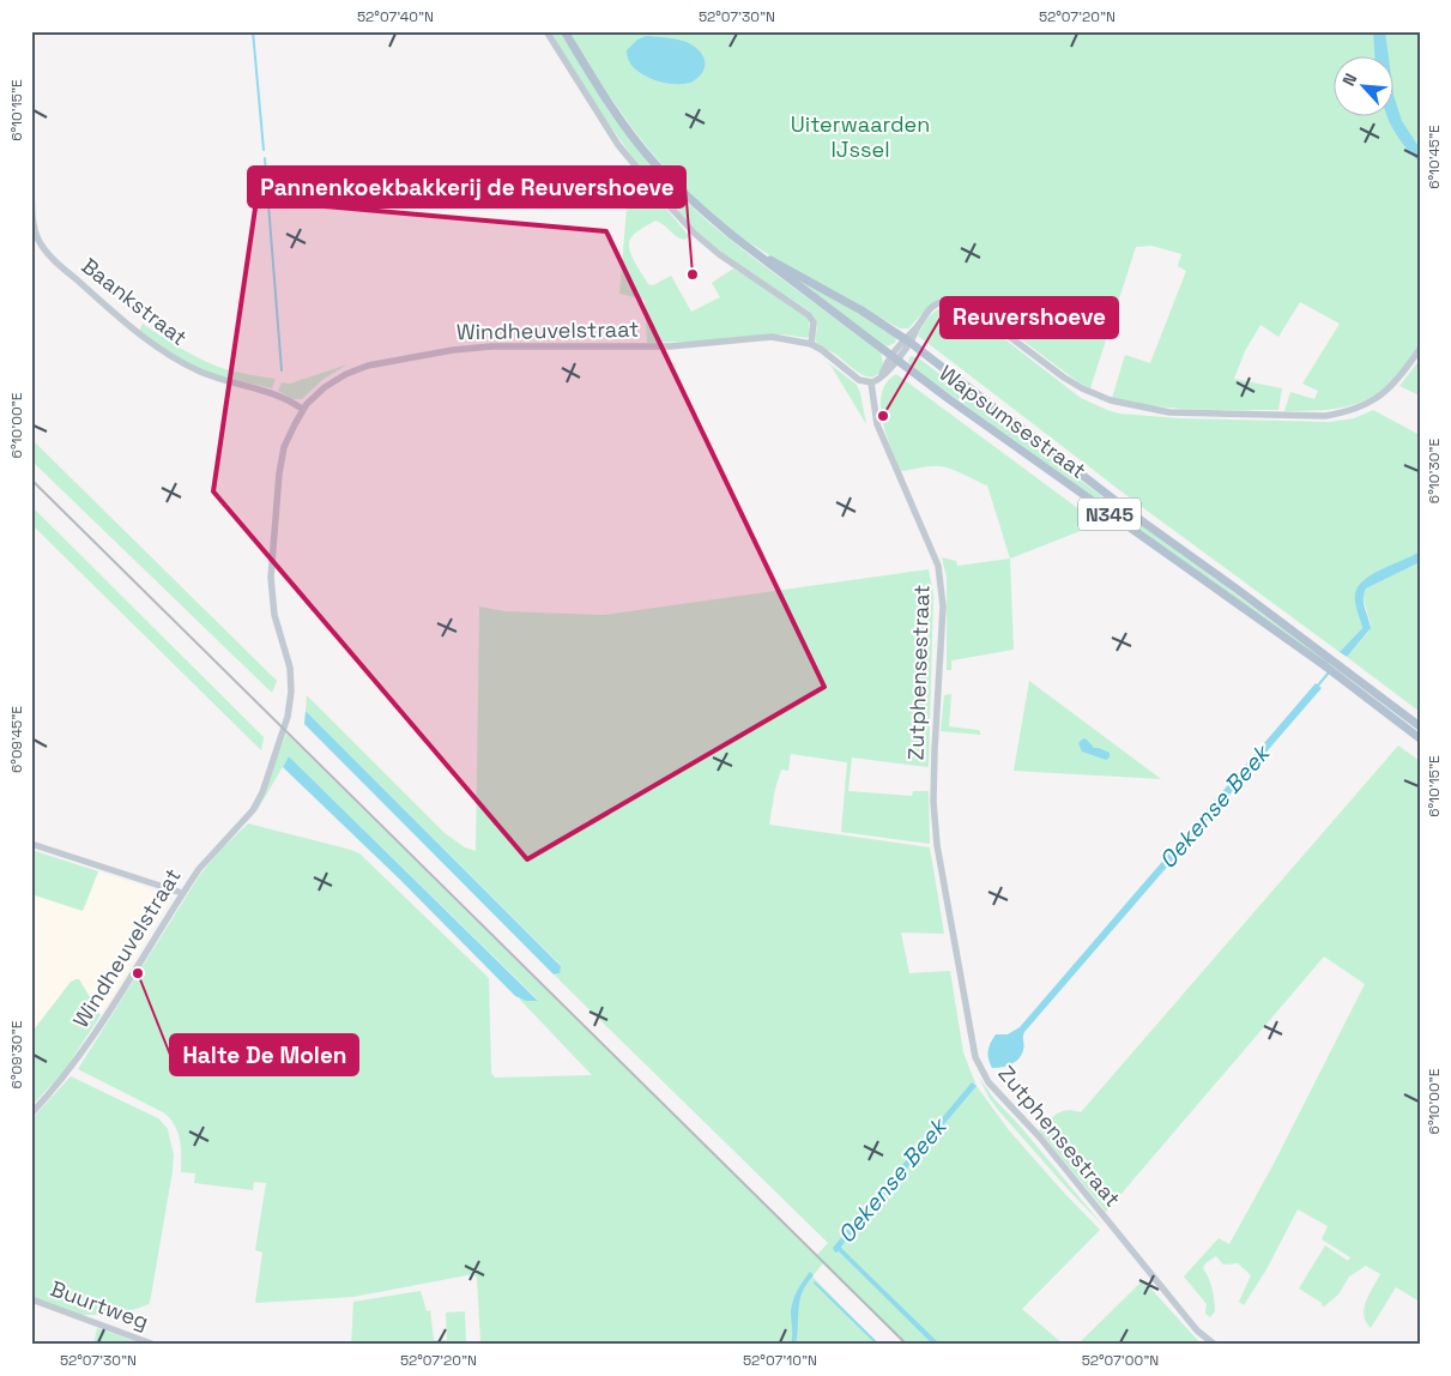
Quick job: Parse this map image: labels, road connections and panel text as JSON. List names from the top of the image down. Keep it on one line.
{"streets":{"main road":["Wapsumsestraat","N345"],"street":["Baankstraat","Windheuvelstraat","Zutphensestraat","Buurtweg"]},"crossings":[["Baankstraat","Windheuvelstraat"]],"water":["Oekense Beek"],"parks":["Uiterwaarden IJssel"],"places":["Pannenkoekbakkerij de Reuvershoeve","Reuvershoeve","Halte De Molen"],"north":"top left","coordinates":["52°07'40\"N","52°07'30\"N","52°07'20\"N","6°10'15\"E","6°10'45\"E","6°10'00\"E","6°10'30\"E","6°09'45\"E","6°09'30\"E","52°07'10\"N","52°07'00\"N"]}
